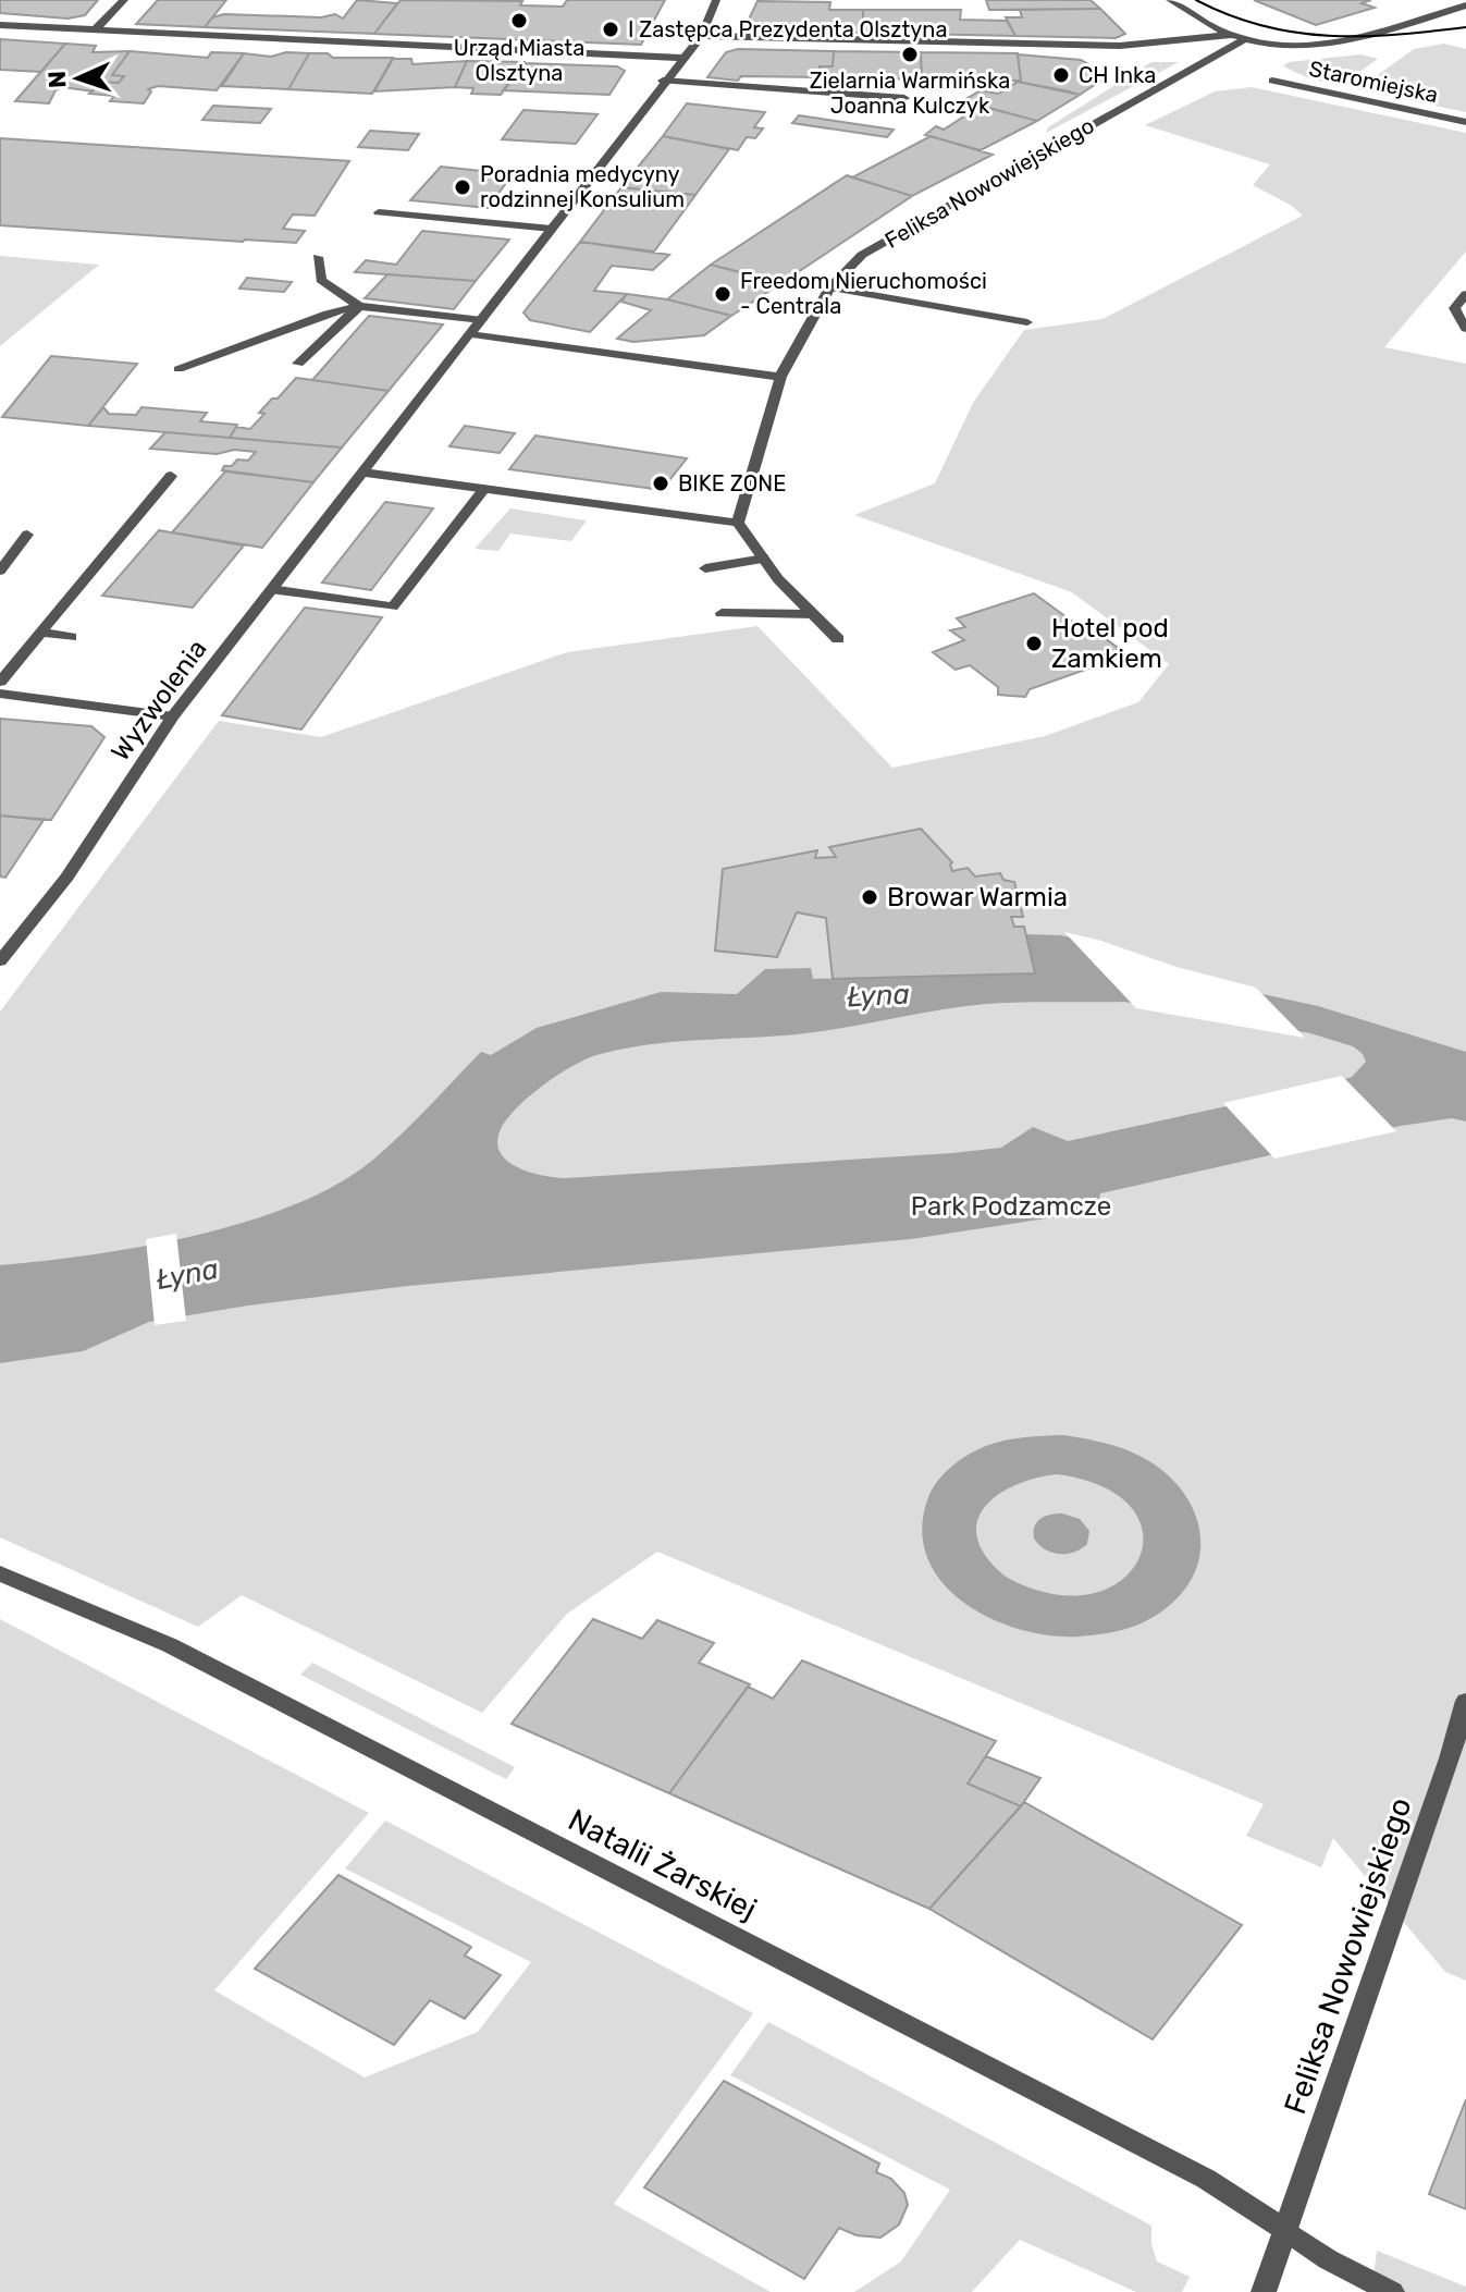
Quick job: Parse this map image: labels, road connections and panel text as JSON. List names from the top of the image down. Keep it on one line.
{"streets":{"street":["Staromiejska","Feliksa Nowowiejskiego","Wyzwolenia","Natalii Żarskiej"]},"crossings":[["Feliksa Nowowiejskiego","Natalii Żarskiej"]],"water":["Łyna"],"parks":["Park Podzamcze"],"places":["Urząd Miasta Olsztyna","I Zastępca Prezydenta Olsztyna","Zielarnia Warmińska Joanna Kulczyk","CH Inka","Poradnia medycyny rodzinnej Konsulium","Freedom Nieruchomości - Centrala","BIKE ZONE","Hotel pod Zamkiem","Browar Warmia"],"north":"left"}
